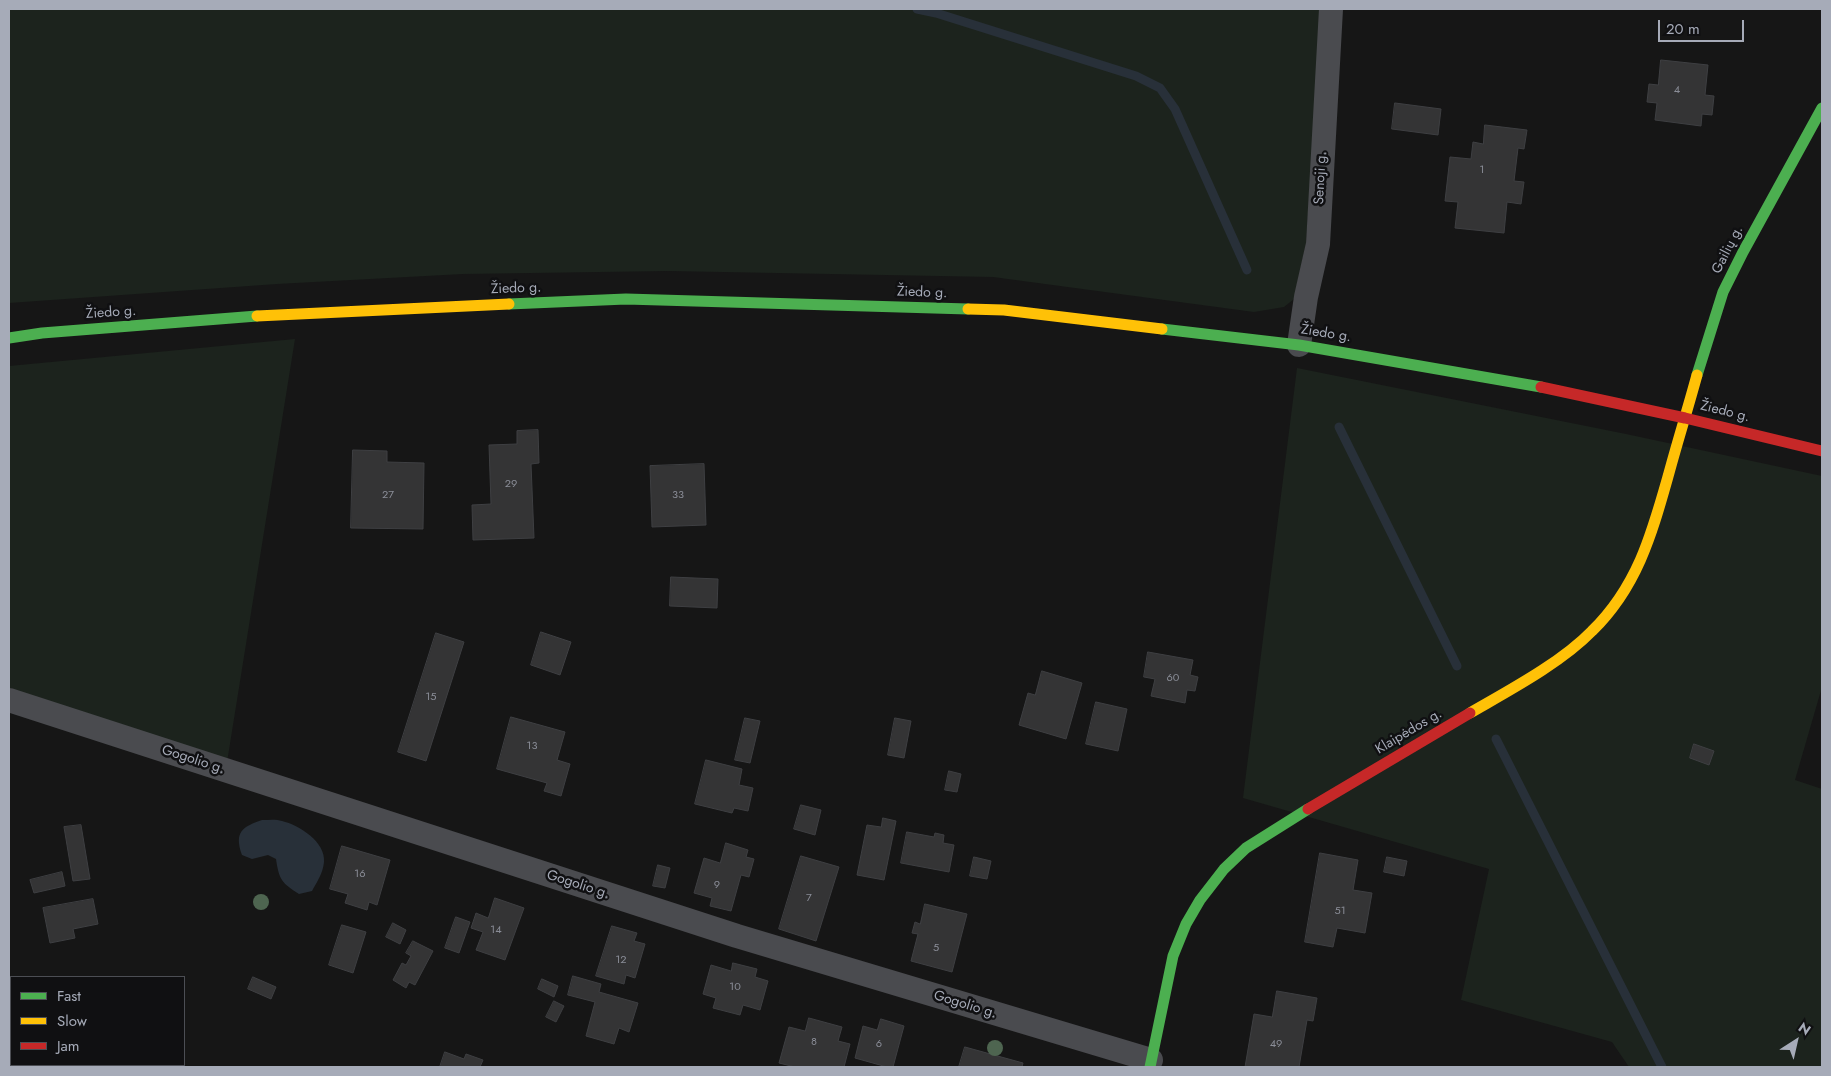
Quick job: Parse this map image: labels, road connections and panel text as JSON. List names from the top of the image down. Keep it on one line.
{"streets":{"street":["Senoji g.","Gailių g.","Žiedo g.","Klaipėdos g.","Gogolio g."]},"crossings":[["Senoji g.","Žiedo g."],["Gailių g.","Žiedo g."],["Gailių g.","Klaipėdos g."],["Žiedo g.","Klaipėdos g."],["Klaipėdos g.","Gogolio g."]],"house_numbers":["4","1","29","27","33","60","15","13","16","9","7","51","14","5","12","10","8","6","49"],"legend":["Fast","Slow","Jam"],"scale_bar":"20 m","north":"top right"}
